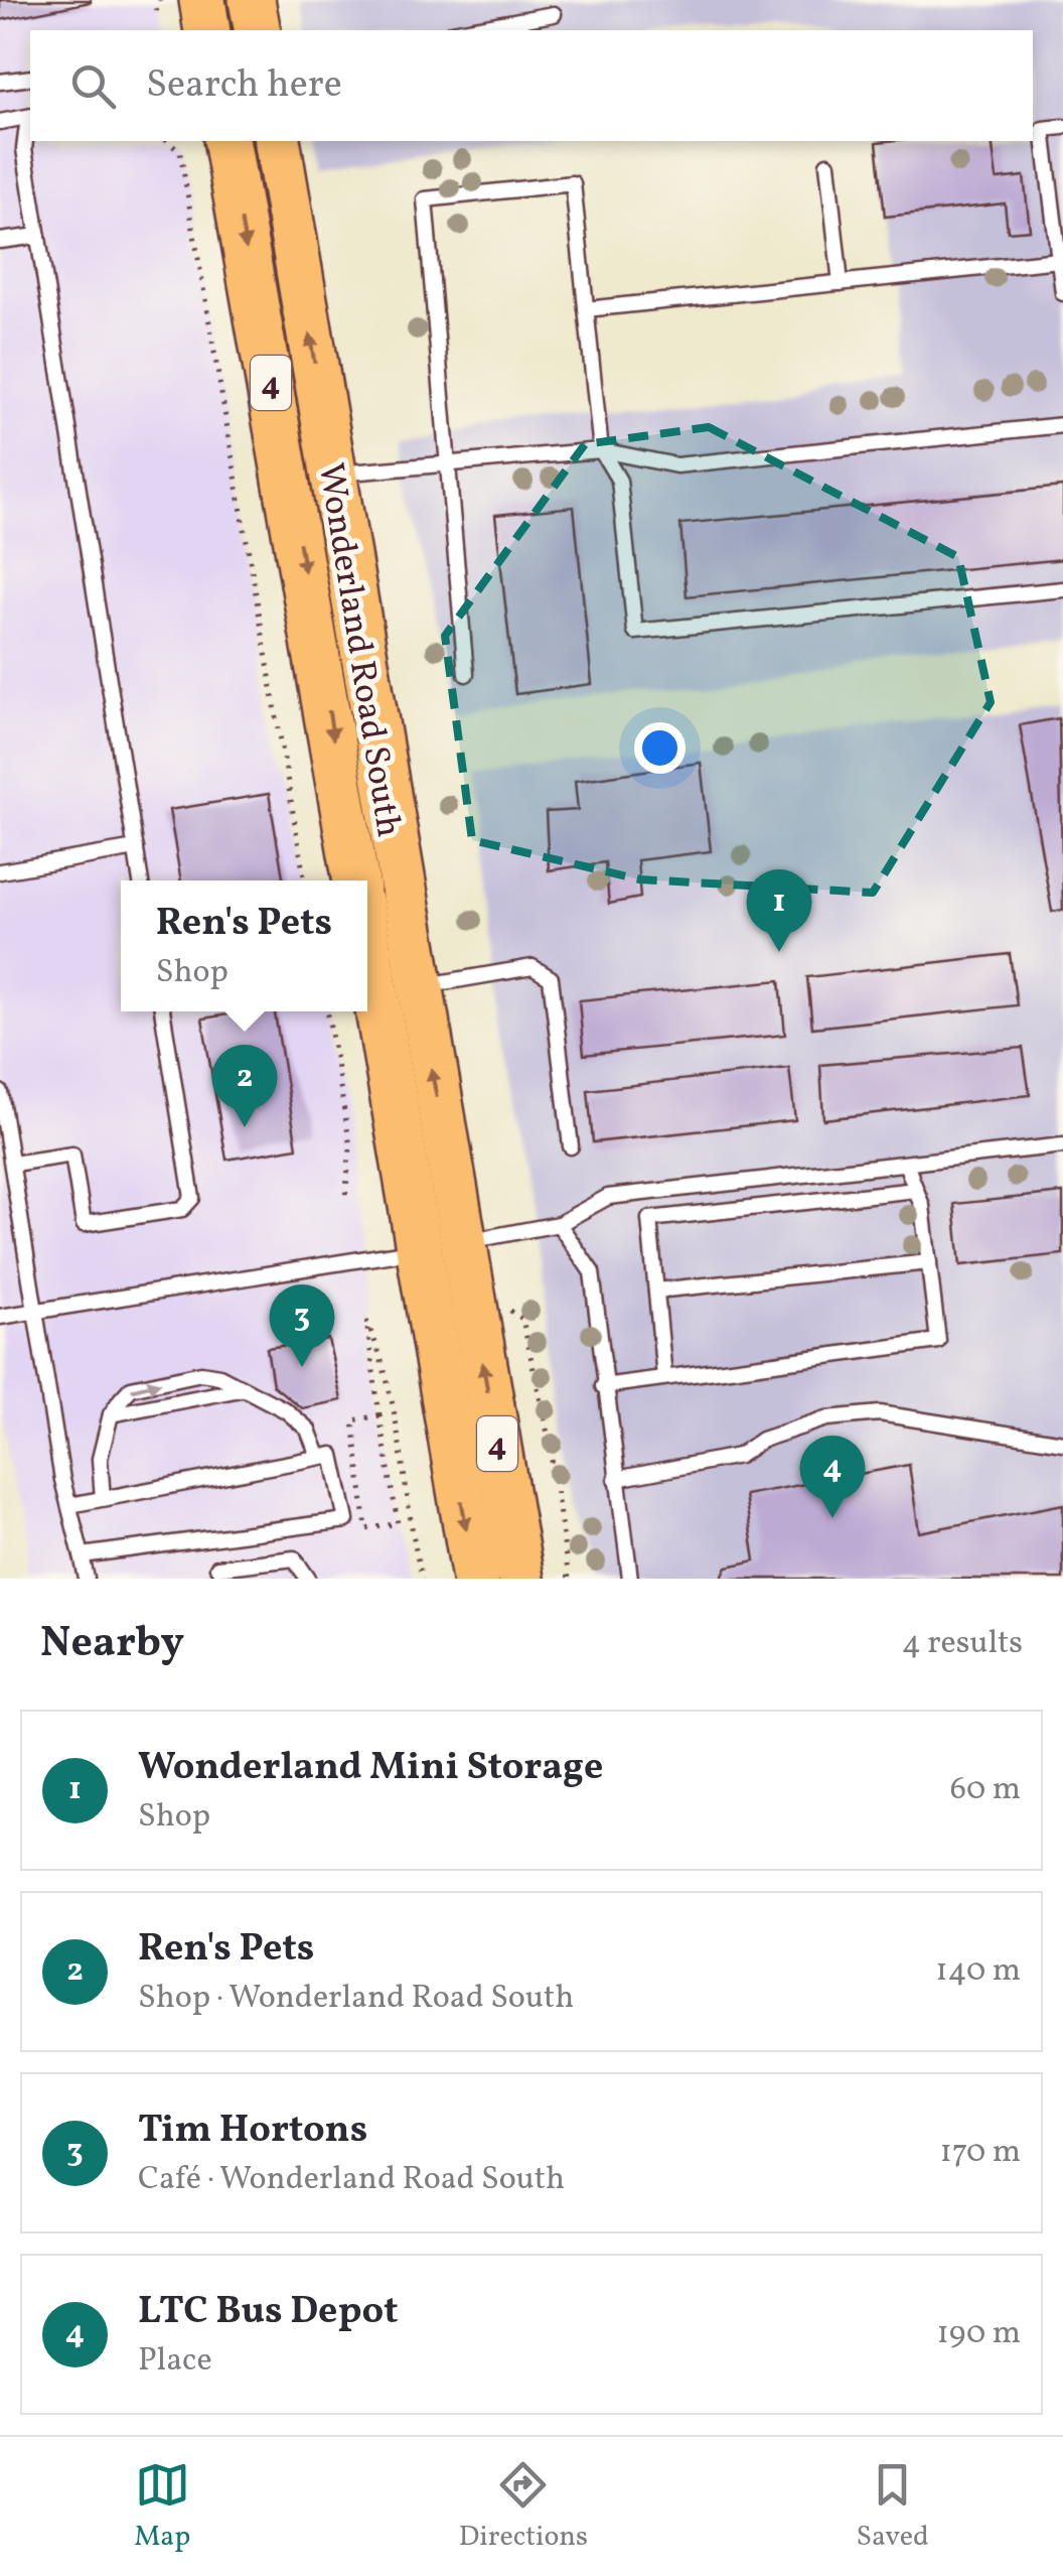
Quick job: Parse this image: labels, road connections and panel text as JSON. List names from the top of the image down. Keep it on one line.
{"streets":{"main road":["4","Wonderland Road South"]},"page":{"search":"Search here","pins":["1","2","3","4"],"popup":["Ren's Pets","Shop"],"heading":["Nearby","4 results"],"list":[{"mark":"1","name":"Wonderland Mini Storage","note":"Shop","value":"60 m"},{"mark":"2","name":"Ren's Pets","note":"Shop · Wonderland Road South","value":"140 m"},{"mark":"3","name":"Tim Hortons","note":"Café · Wonderland Road South","value":"170 m"},{"mark":"4","name":"LTC Bus Depot","note":"Place","value":"190 m"}],"nav":["Map","Directions","Saved"]}}
